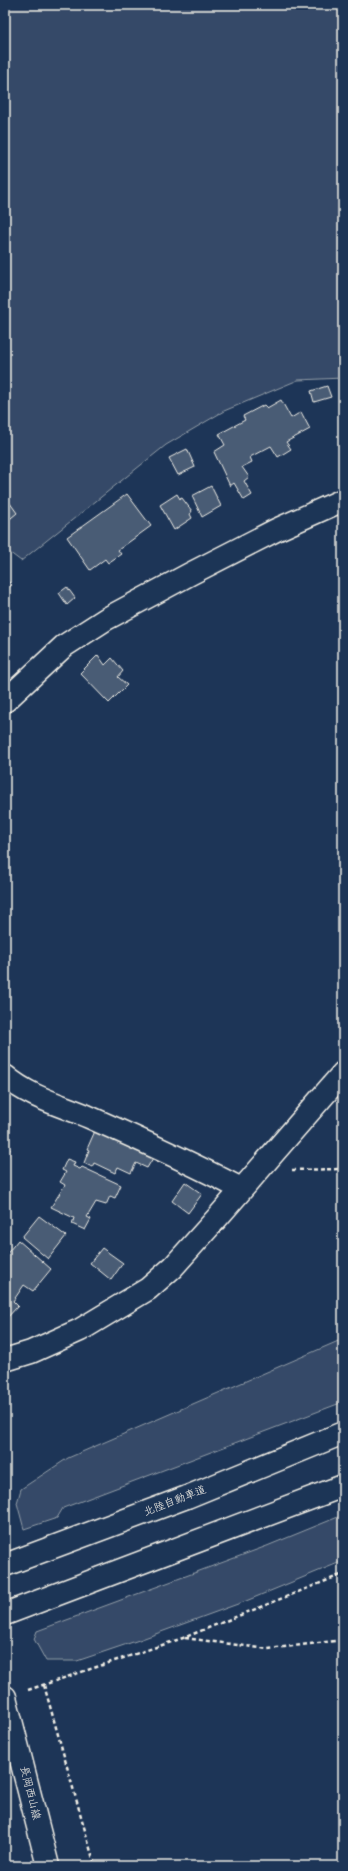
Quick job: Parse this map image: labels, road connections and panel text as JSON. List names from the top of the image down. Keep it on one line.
{"streets":{"main road":["北陸自動車道","長岡西山線"]}}
